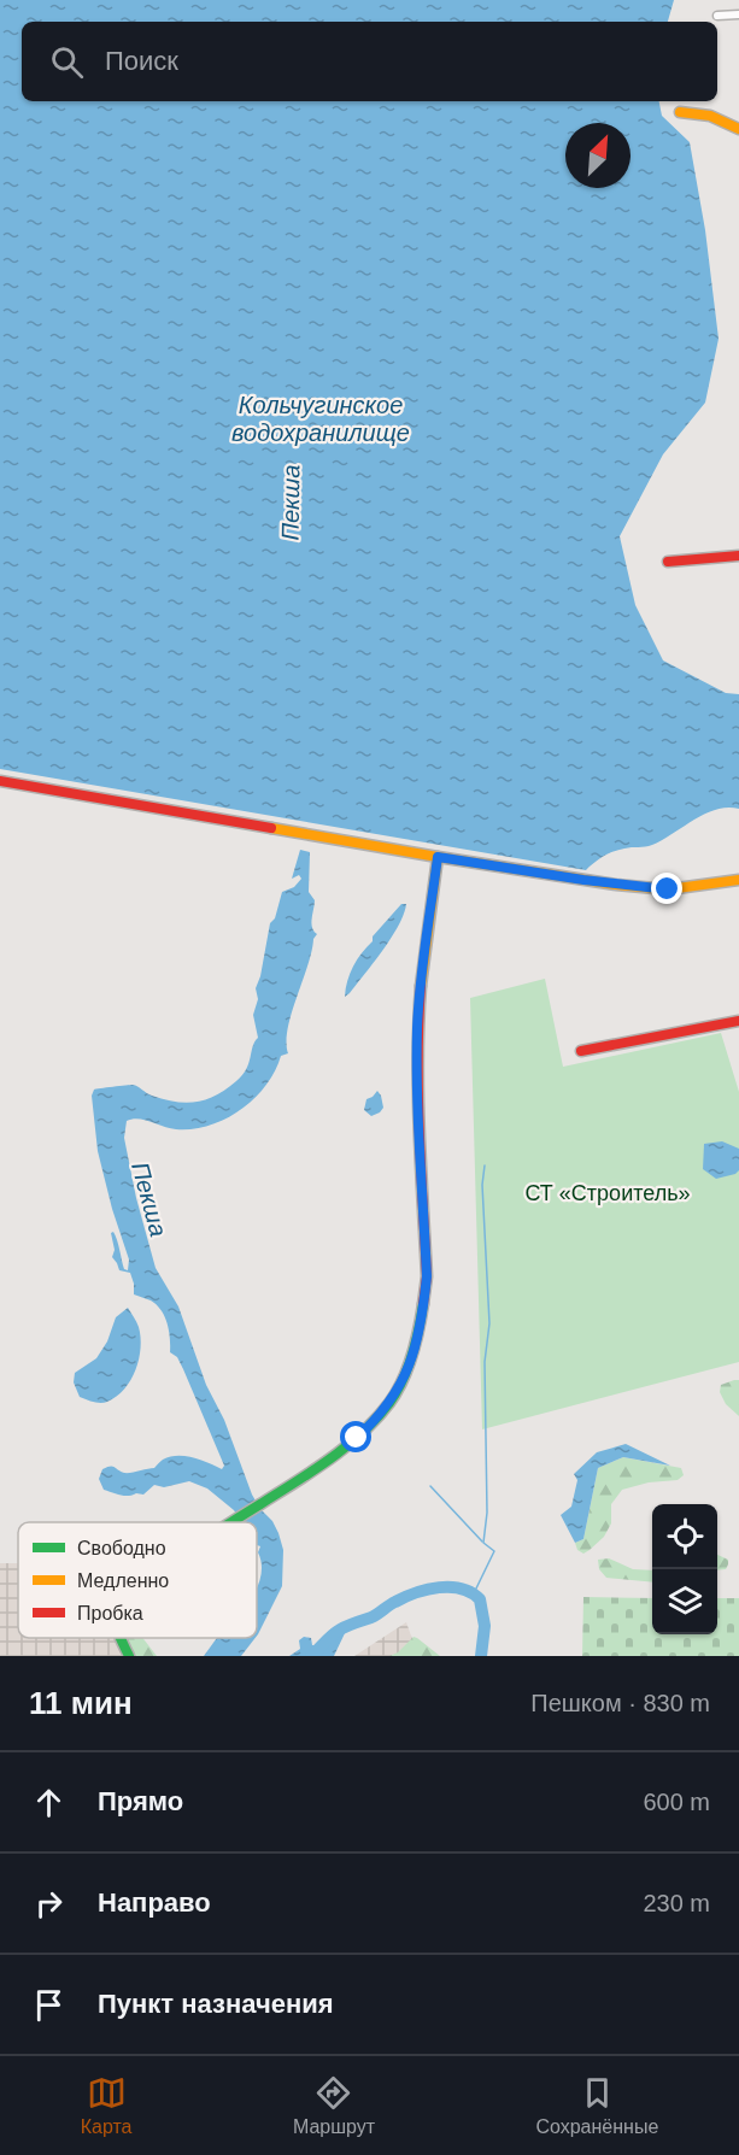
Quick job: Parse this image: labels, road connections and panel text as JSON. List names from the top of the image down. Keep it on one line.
{"water":["Кольчугинское водохранилище","Пекша"],"parks":["СТ «Строитель»"],"legend":["Свободно","Медленно","Пробка"],"north":"top right","page":{"search":"Поиск","heading":["11 мин","Пешком · 830 m"],"list":[["Прямо","600 m"],["Направо","230 m"],"Пункт назначения"],"nav":["Карта","Маршрут","Сохранённые"]}}
